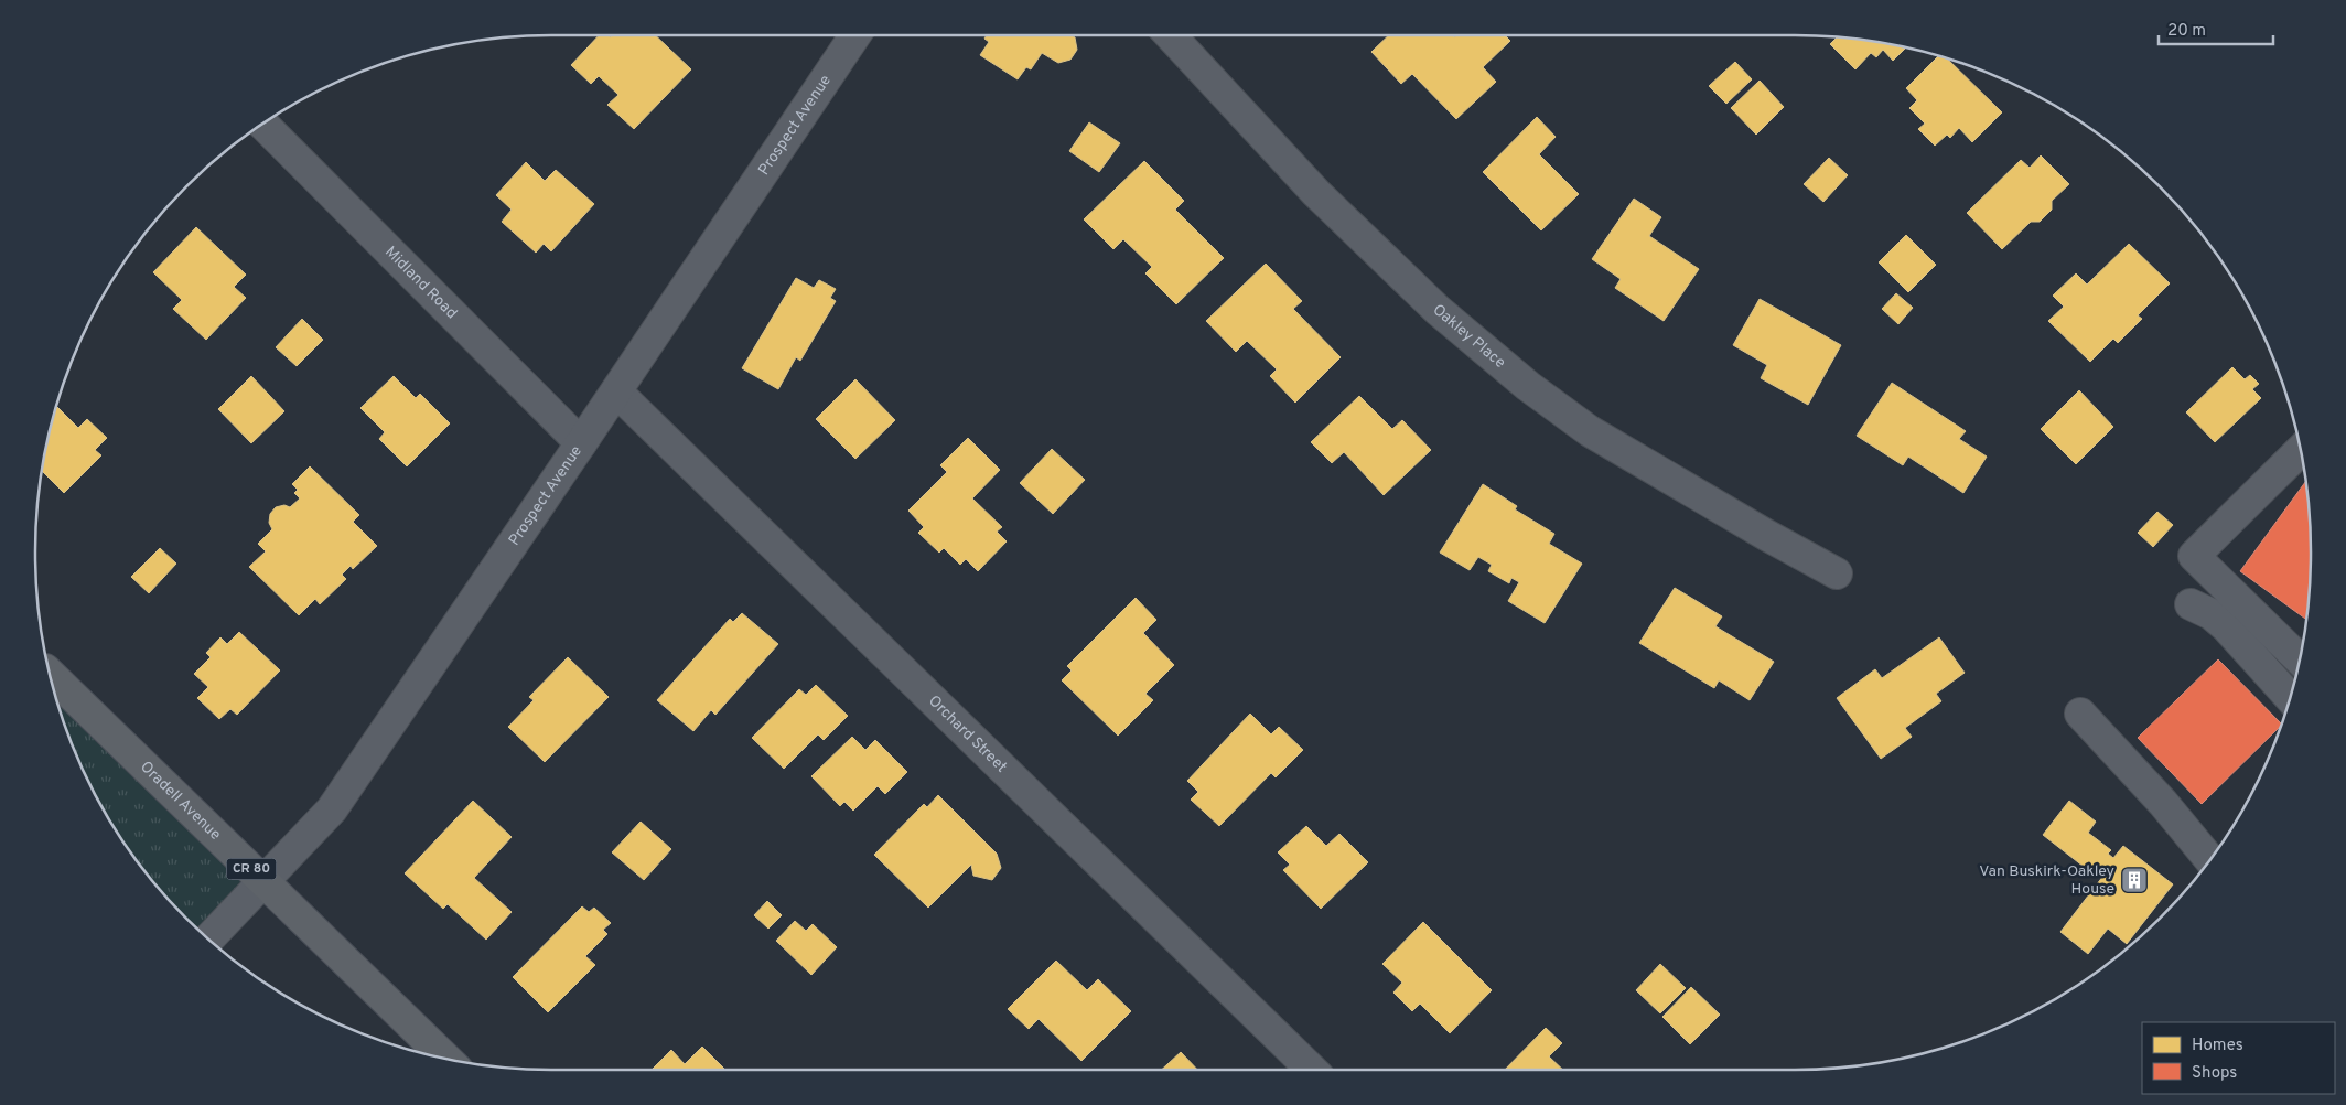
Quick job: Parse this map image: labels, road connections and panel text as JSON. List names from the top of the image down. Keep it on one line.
{"streets":{"main road":["Oradell Avenue","CR 80"],"street":["Prospect Avenue","Midland Road","Oakley Place","Orchard Street"]},"crossings":[["Prospect Avenue","Midland Road"],["Prospect Avenue","Orchard Street"],["Prospect Avenue","Oradell Avenue"]],"places":{"building":["Van Buskirk-Oakley House"]},"legend":["Homes","Shops"],"scale_bar":"20 m"}
